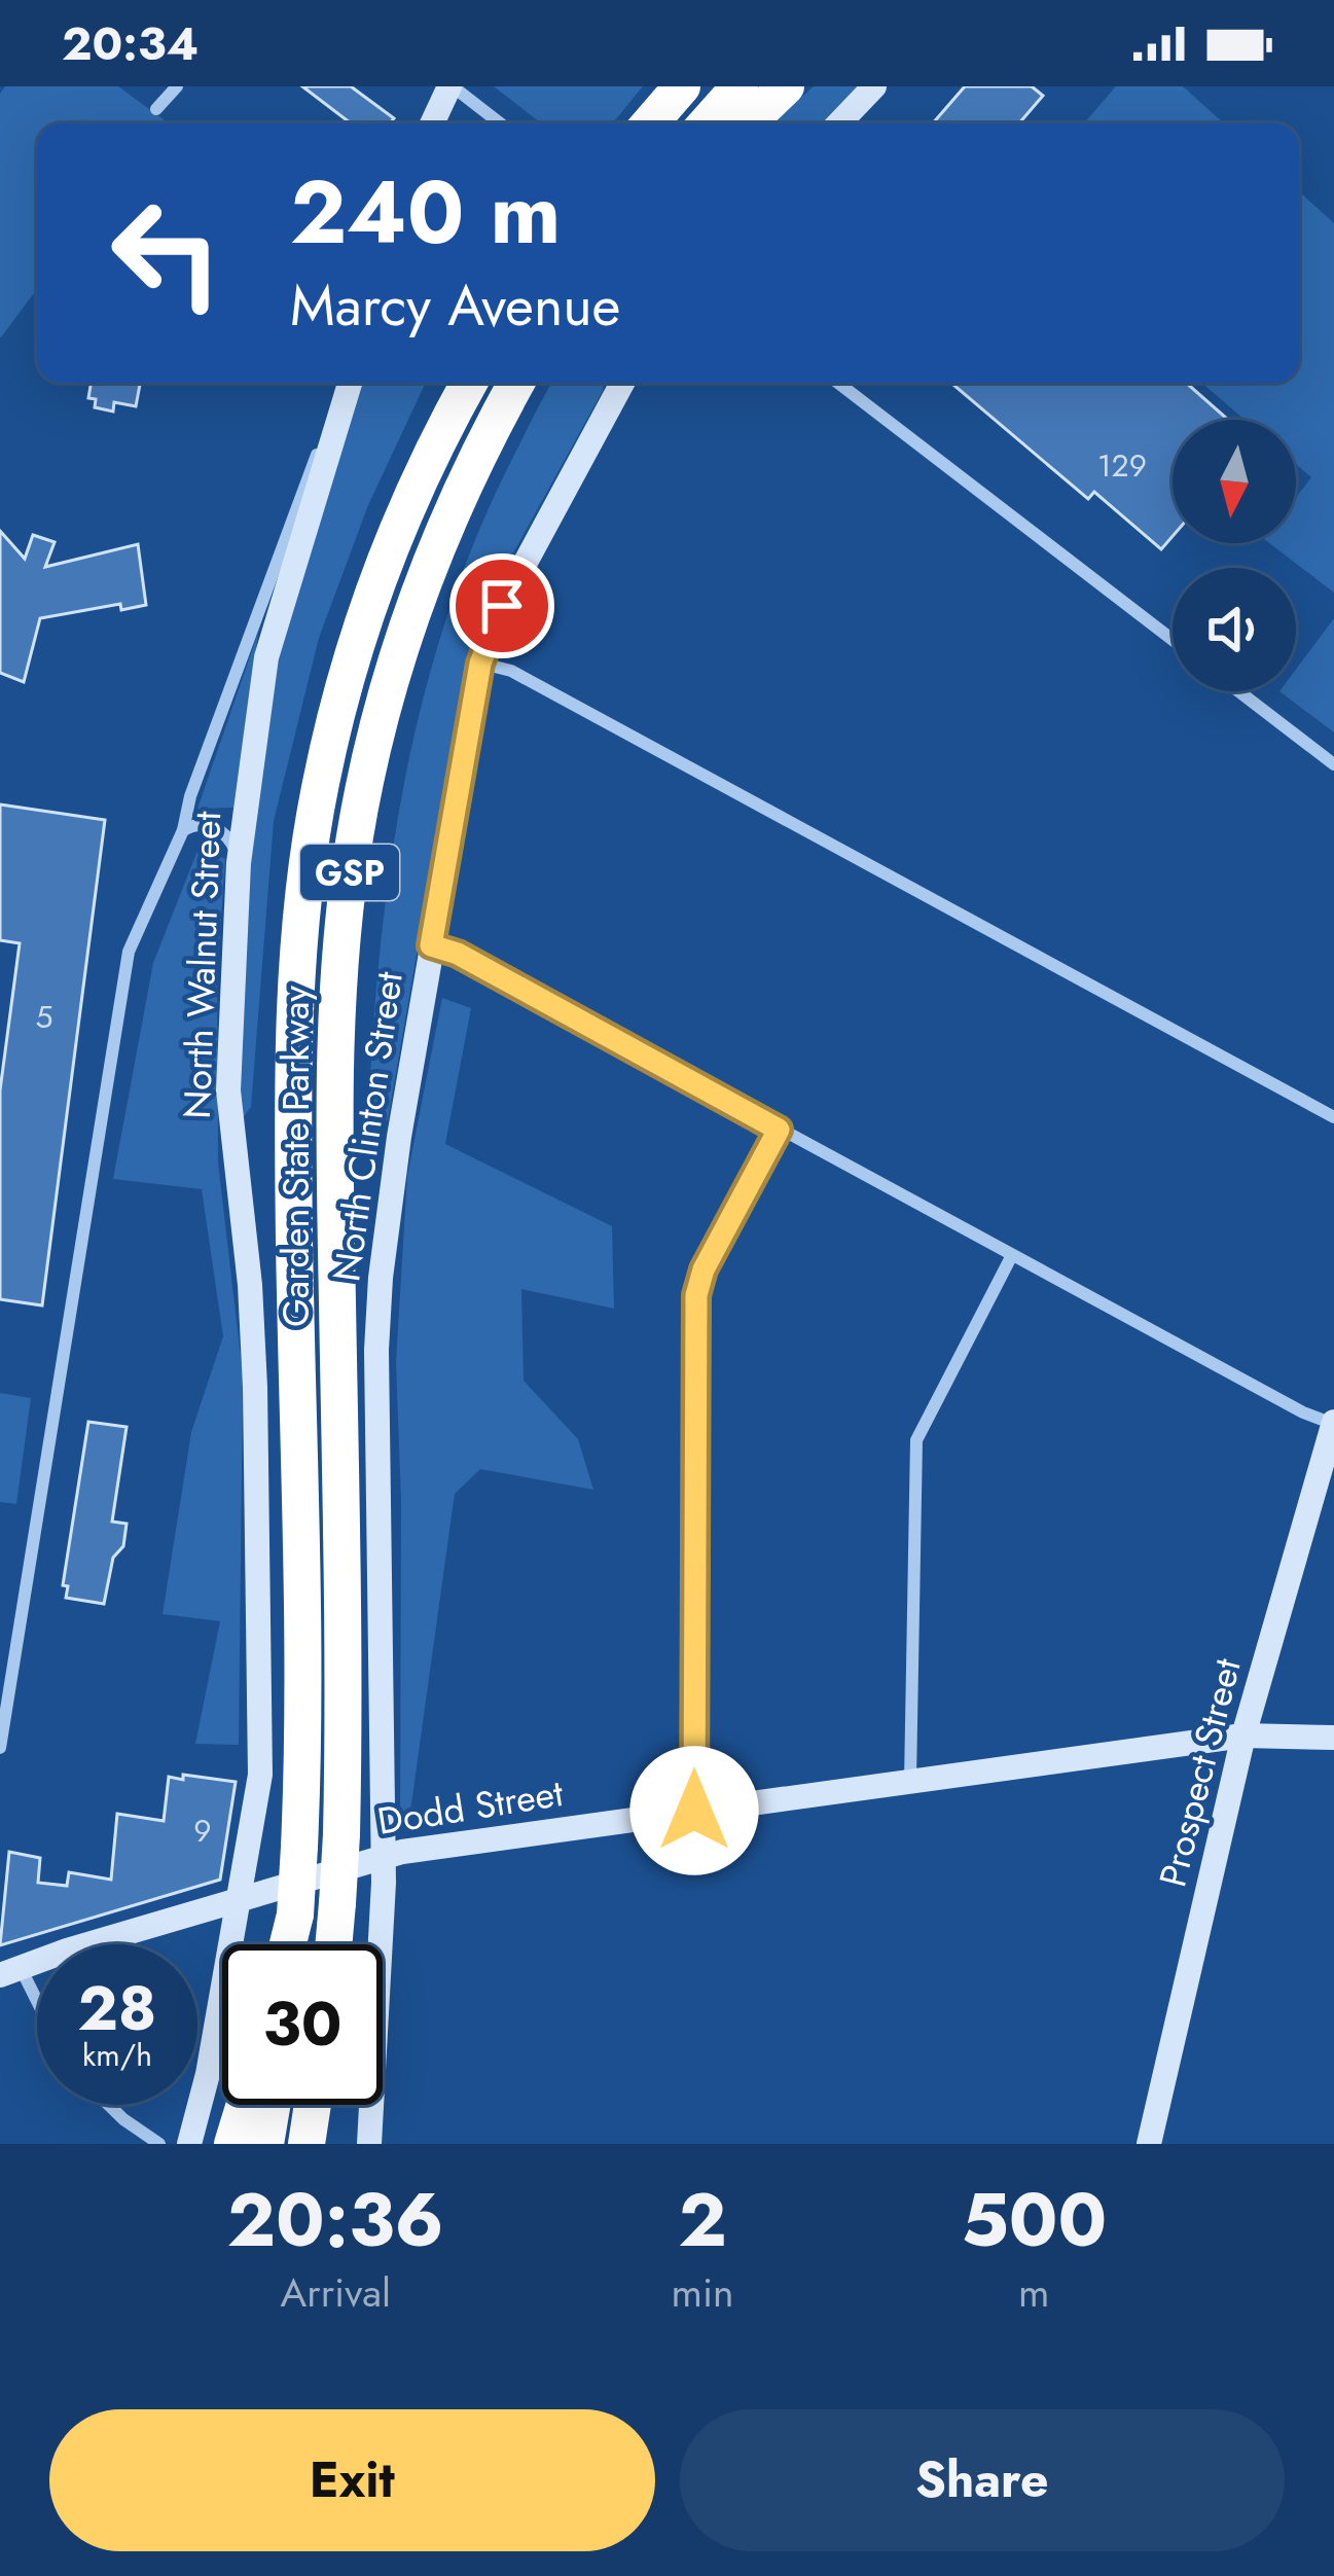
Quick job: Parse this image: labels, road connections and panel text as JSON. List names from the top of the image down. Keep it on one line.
{"streets":{"highway":["GSP","Garden State Parkway"],"main road":["North Walnut Street","North Clinton Street","Prospect Street","Dodd Street"]},"crossings":[["North Walnut Street","Dodd Street"],["North Clinton Street","Dodd Street"],["Prospect Street","Dodd Street"]],"house_numbers":["129","5","9"],"north":"bottom","page":{"status":"20:34","turn":["240 m","Marcy Avenue"],"speed":"28 km/h","limit":"30","eta":["20:36","Arrival","2","min","500","m"],"buttons":["Exit","Share"]}}
